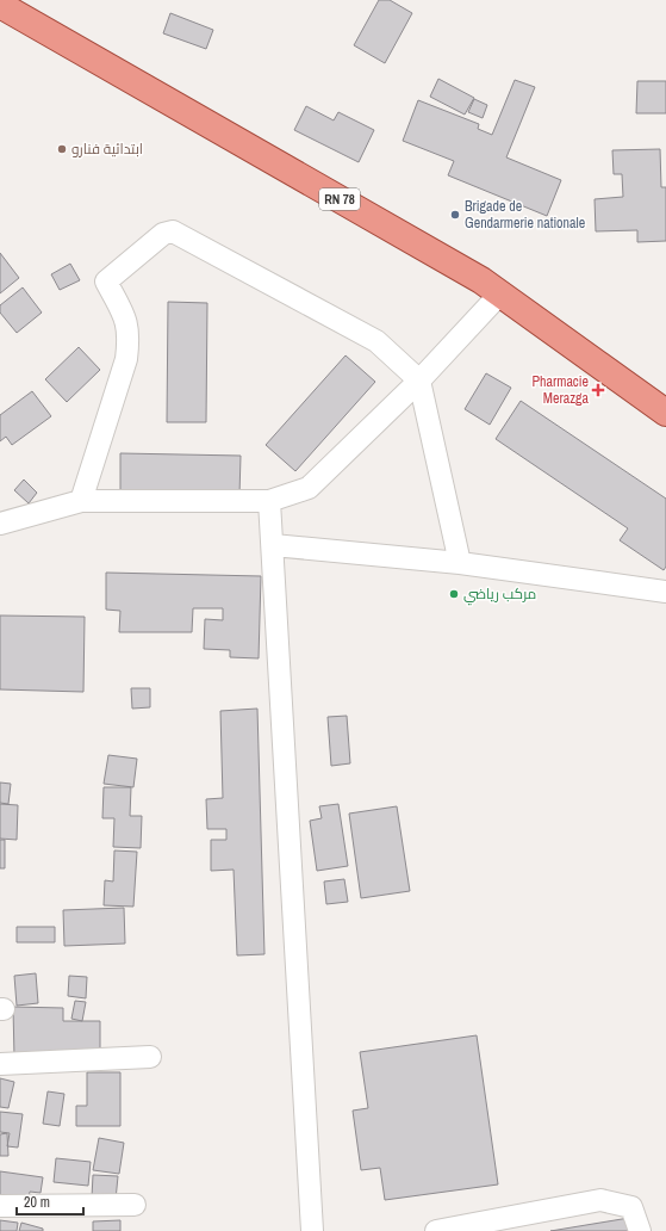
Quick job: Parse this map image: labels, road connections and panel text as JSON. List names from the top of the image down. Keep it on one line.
{"streets":{"main road":["RN 78"]},"places":{"other":["ابتدائية فنارو","Brigade de Gendarmerie nationale","مركب رياضي"],"health":["Pharmacie Merazga"]},"scale_bar":"20 m"}
